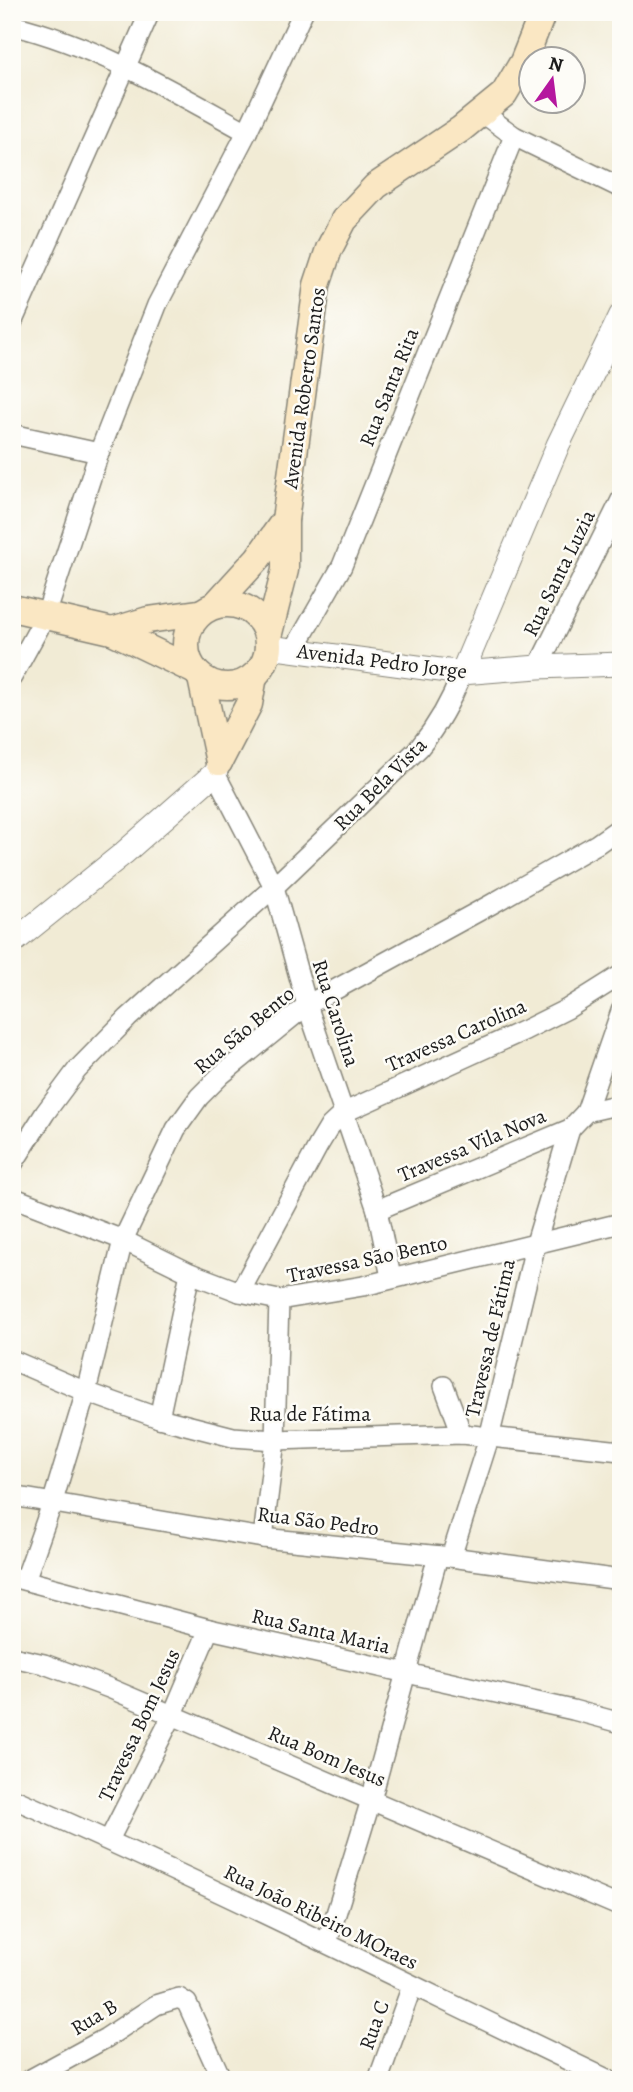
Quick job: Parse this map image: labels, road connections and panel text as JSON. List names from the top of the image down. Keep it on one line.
{"streets":{"main road":["Avenida Roberto Santos"],"street":["Rua Santa Rita","Rua Santa Luzia","Avenida Pedro Jorge","Rua Bela Vista","Rua Carolina","Rua São Bento","Travessa Carolina","Travessa Vila Nova","Travessa São Bento","Travessa de Fátima","Rua de Fátima","Rua São Pedro","Rua Santa Maria","Travessa Bom Jesus","Rua Bom Jesus","Rua João Ribeiro MOraes","Rua B","Rua C"]},"crossings":[["Rua Santa Rita","Avenida Roberto Santos"],["Rua Santa Rita","Avenida Pedro Jorge"],["Avenida Roberto Santos","Avenida Pedro Jorge"],["Rua Santa Luzia","Avenida Pedro Jorge"],["Avenida Pedro Jorge","Rua Bela Vista"],["Rua Bela Vista","Rua Carolina"],["Rua Carolina","Rua São Bento"],["Rua Carolina","Travessa Carolina"],["Rua Carolina","Travessa Vila Nova"],["Rua Carolina","Travessa São Bento"],["Rua São Bento","Travessa São Bento"],["Rua São Bento","Rua de Fátima"],["Rua São Bento","Rua São Pedro"],["Rua São Bento","Rua Santa Maria"],["Travessa Carolina","Travessa São Bento"],["Travessa Vila Nova","Travessa de Fátima"],["Travessa São Bento","Travessa de Fátima"],["Travessa de Fátima","Rua de Fátima"],["Travessa de Fátima","Rua São Pedro"],["Travessa de Fátima","Rua Santa Maria"],["Travessa de Fátima","Rua Bom Jesus"],["Travessa de Fátima","Rua João Ribeiro MOraes"],["Rua Santa Maria","Travessa Bom Jesus"],["Travessa Bom Jesus","Rua Bom Jesus"],["Travessa Bom Jesus","Rua João Ribeiro MOraes"],["Rua João Ribeiro MOraes","Rua C"]],"north":"top"}
